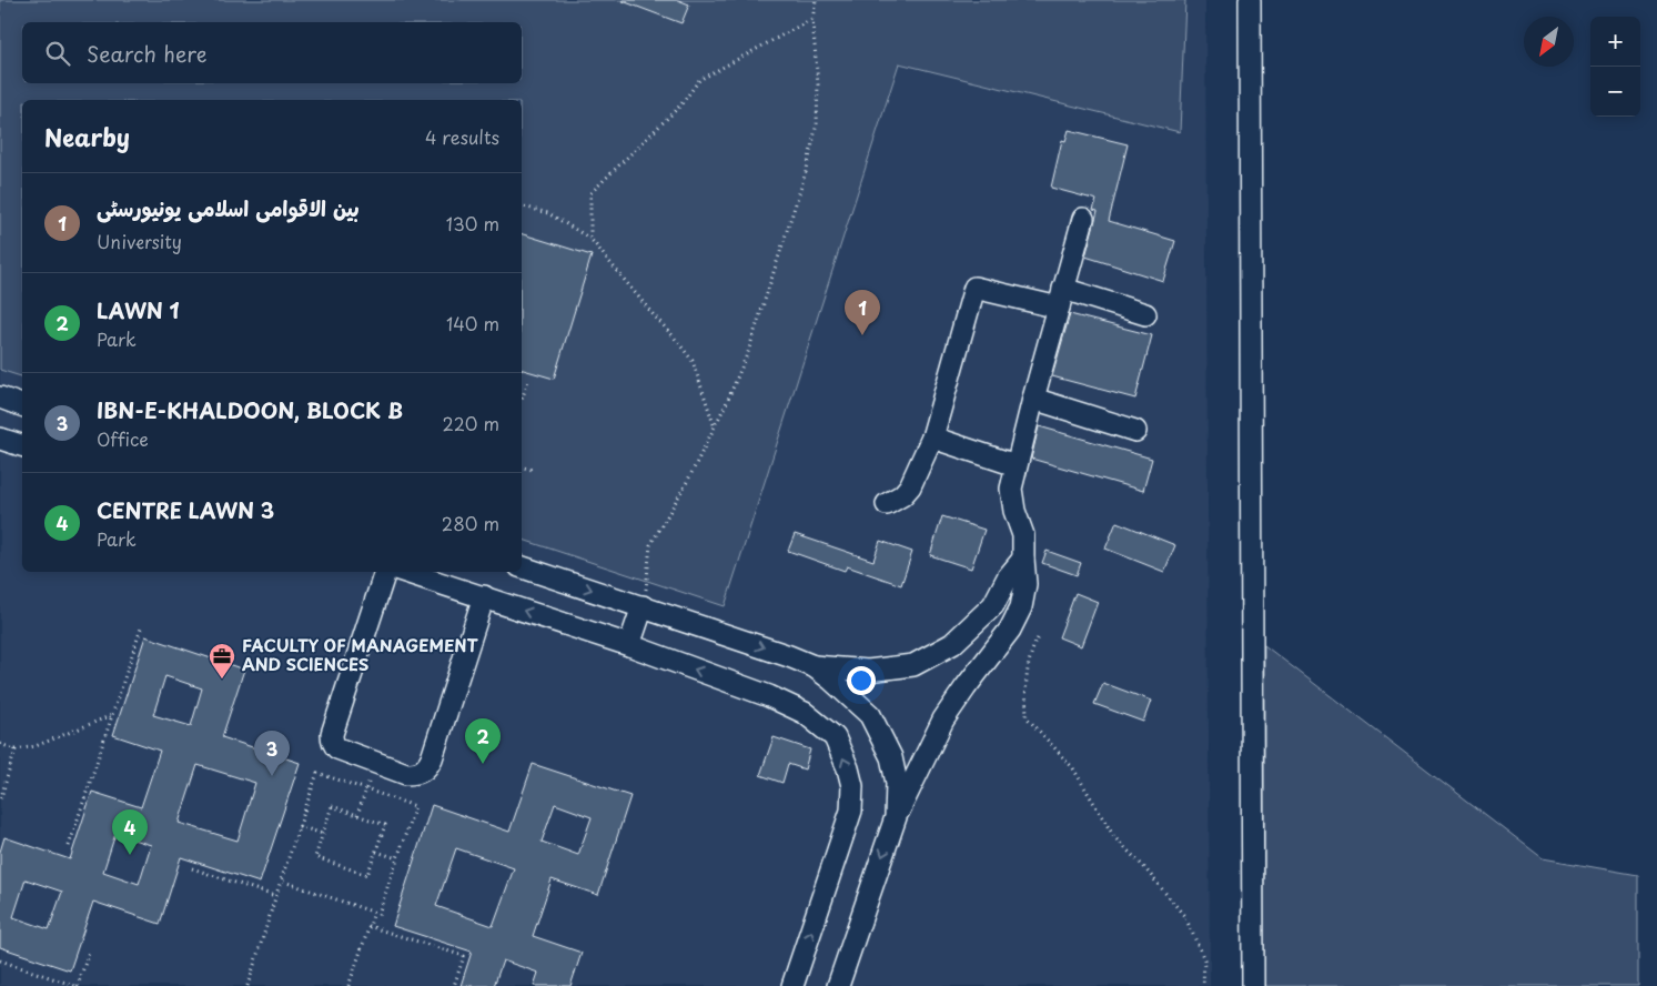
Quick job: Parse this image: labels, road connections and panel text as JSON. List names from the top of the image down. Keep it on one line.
{"places":{"office":["FACULTY OF MANAGEMENT AND SCIENCES"]},"north":"bottom left","page":{"map_buttons":["+","−"],"search":"Search here","heading":["Nearby","4 results"],"list":[{"mark":"1","name":"بین الاقوامی اسلامی یونیورسٹی","note":"University","value":"130 m"},{"mark":"2","name":"LAWN 1","note":"Park","value":"140 m"},{"mark":"3","name":"IBN-E-KHALDOON, BLOCK B","note":"Office","value":"220 m"},{"mark":"4","name":"CENTRE LAWN 3","note":"Park","value":"280 m"}],"pins":["1","2","3","4"]}}
